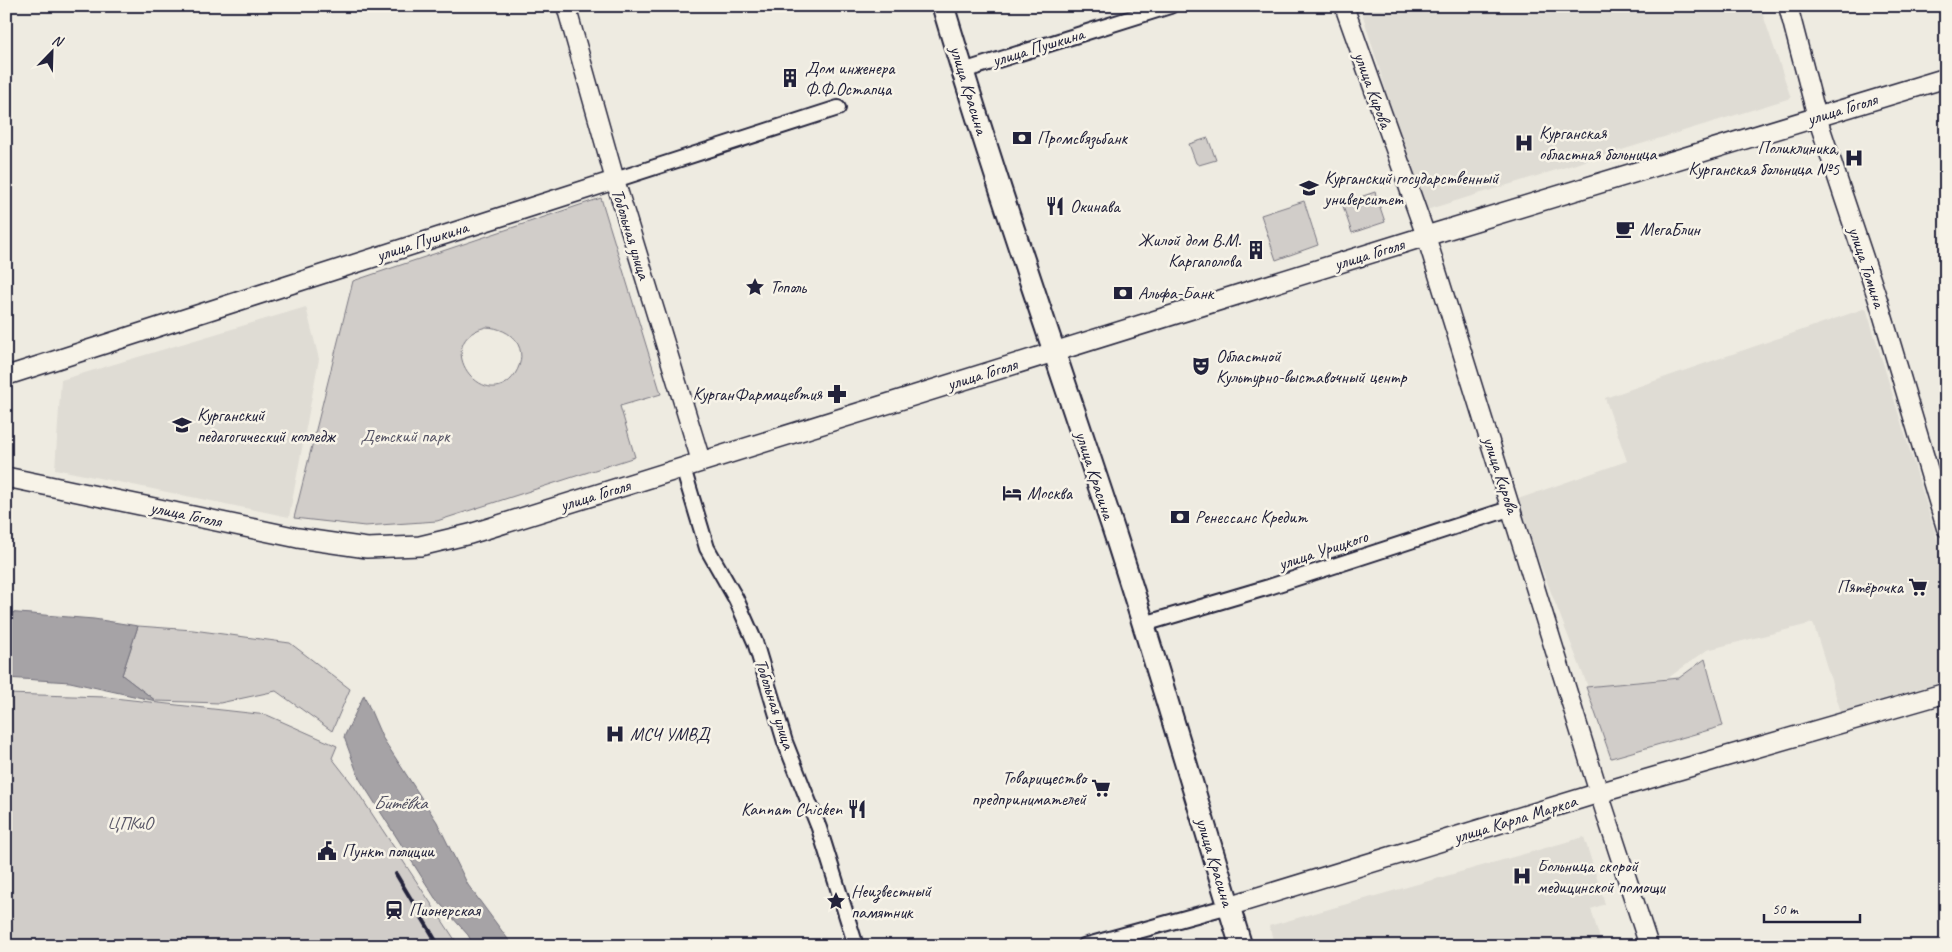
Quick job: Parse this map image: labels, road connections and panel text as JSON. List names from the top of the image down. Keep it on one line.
{"streets":{"main road":["улица Красина","улица Гоголя","улица Карла Маркса"],"street":["улица Пушкина","улица Кирова","Тобольная улица","улица Томина","улица Урицкого"]},"crossings":[["улица Пушкина","улица Красина"],["улица Пушкина","Тобольная улица"],["улица Красина","улица Гоголя"],["улица Красина","улица Урицкого"],["улица Красина","улица Карла Маркса"],["улица Кирова","улица Гоголя"],["улица Кирова","улица Урицкого"],["улица Кирова","улица Карла Маркса"],["улица Гоголя","Тобольная улица"],["улица Гоголя","улица Томина"]],"water":["Битёвка"],"parks":["Детский парк","ЦПКиО"],"places":{"building":["Дом инженера Ф.Ф.Остапца","Жилой дом В.М. Каргаполова"],"bank":["Промсвязьбанк","Альфа-Банк","Ренессанс Кредит"],"hospital":["Курганская областная больница","Поликлиника, Курганская больница №5","МСЧ УМВД","Больница скорой медицинской помощи"],"school or university":["Курганский государственный университет","Курганский педагогический колледж"],"restaurant":["Окинава","Kannam Chicken"],"cafe":["МегаБлин"],"place":["Тополь","Неизвестный памятник"],"theatre":["Областной Культурно-выставочный центр"],"pharmacy":["КурганФармацевтия"],"hotel":["Москва"],"supermarket":["Пятёрочка","Товарищество предпринимателей"],"public building":["Пункт полиции"],"station":["Пионерская"]},"scale_bar":"50 m","north":"top right"}
